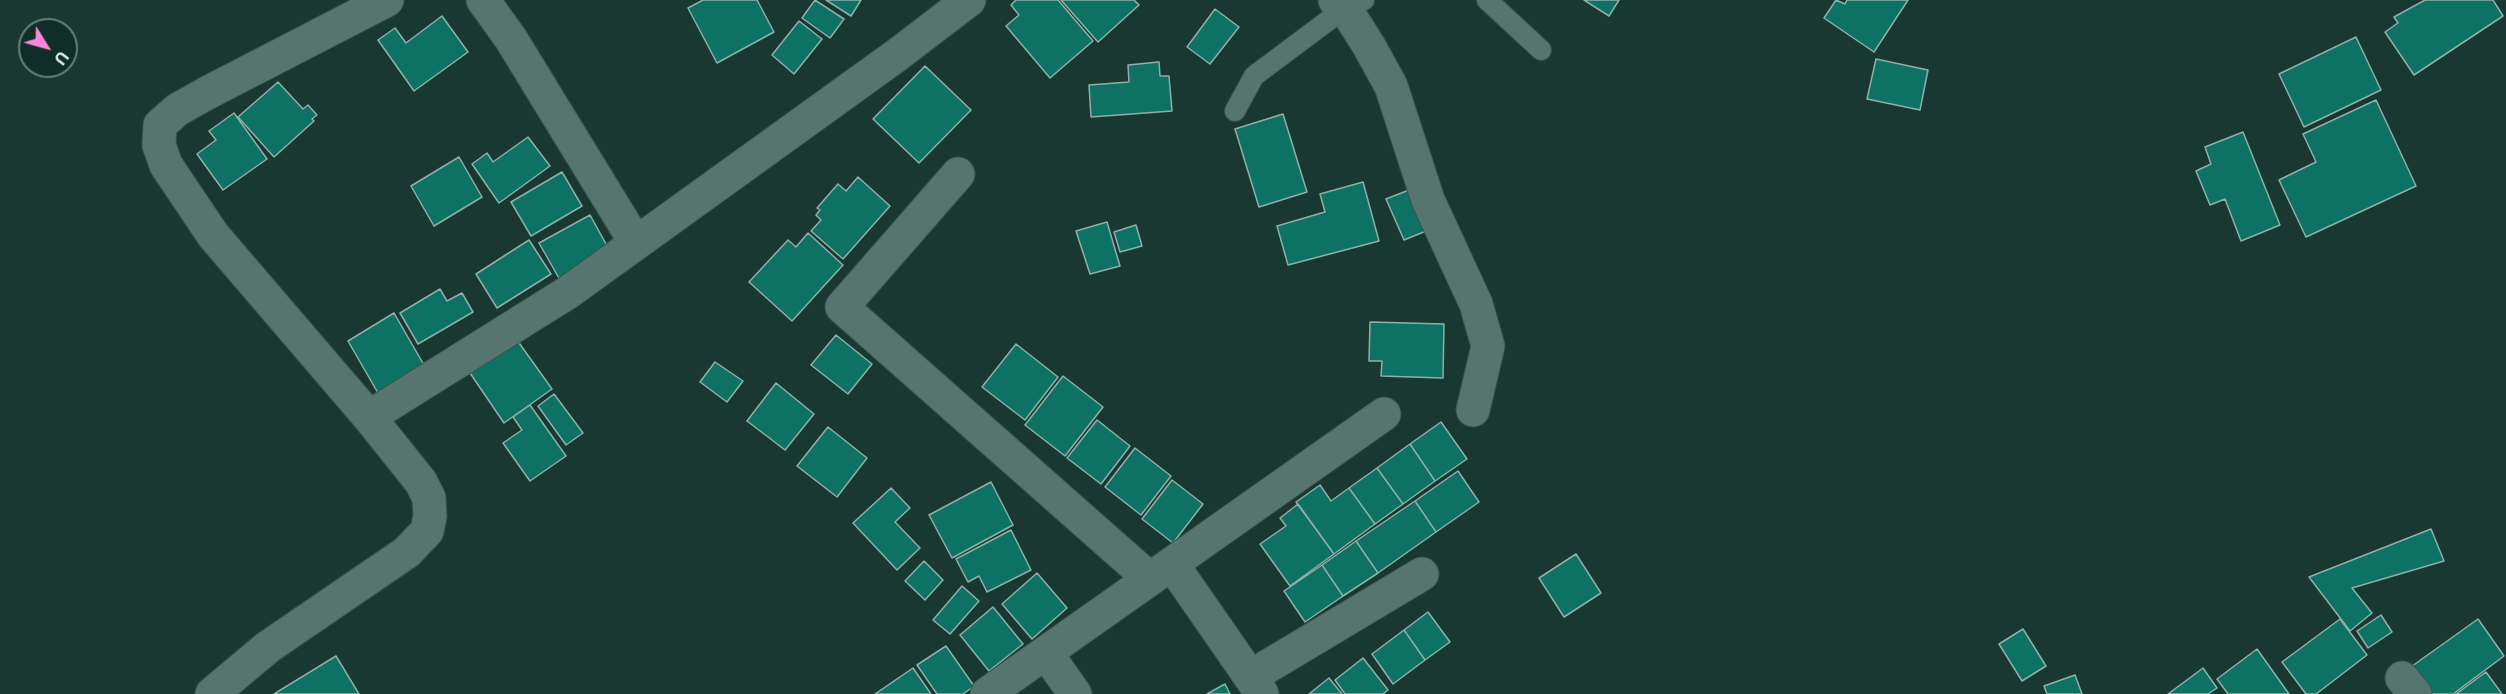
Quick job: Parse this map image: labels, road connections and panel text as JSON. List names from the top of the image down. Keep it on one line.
{"north":"bottom right"}
